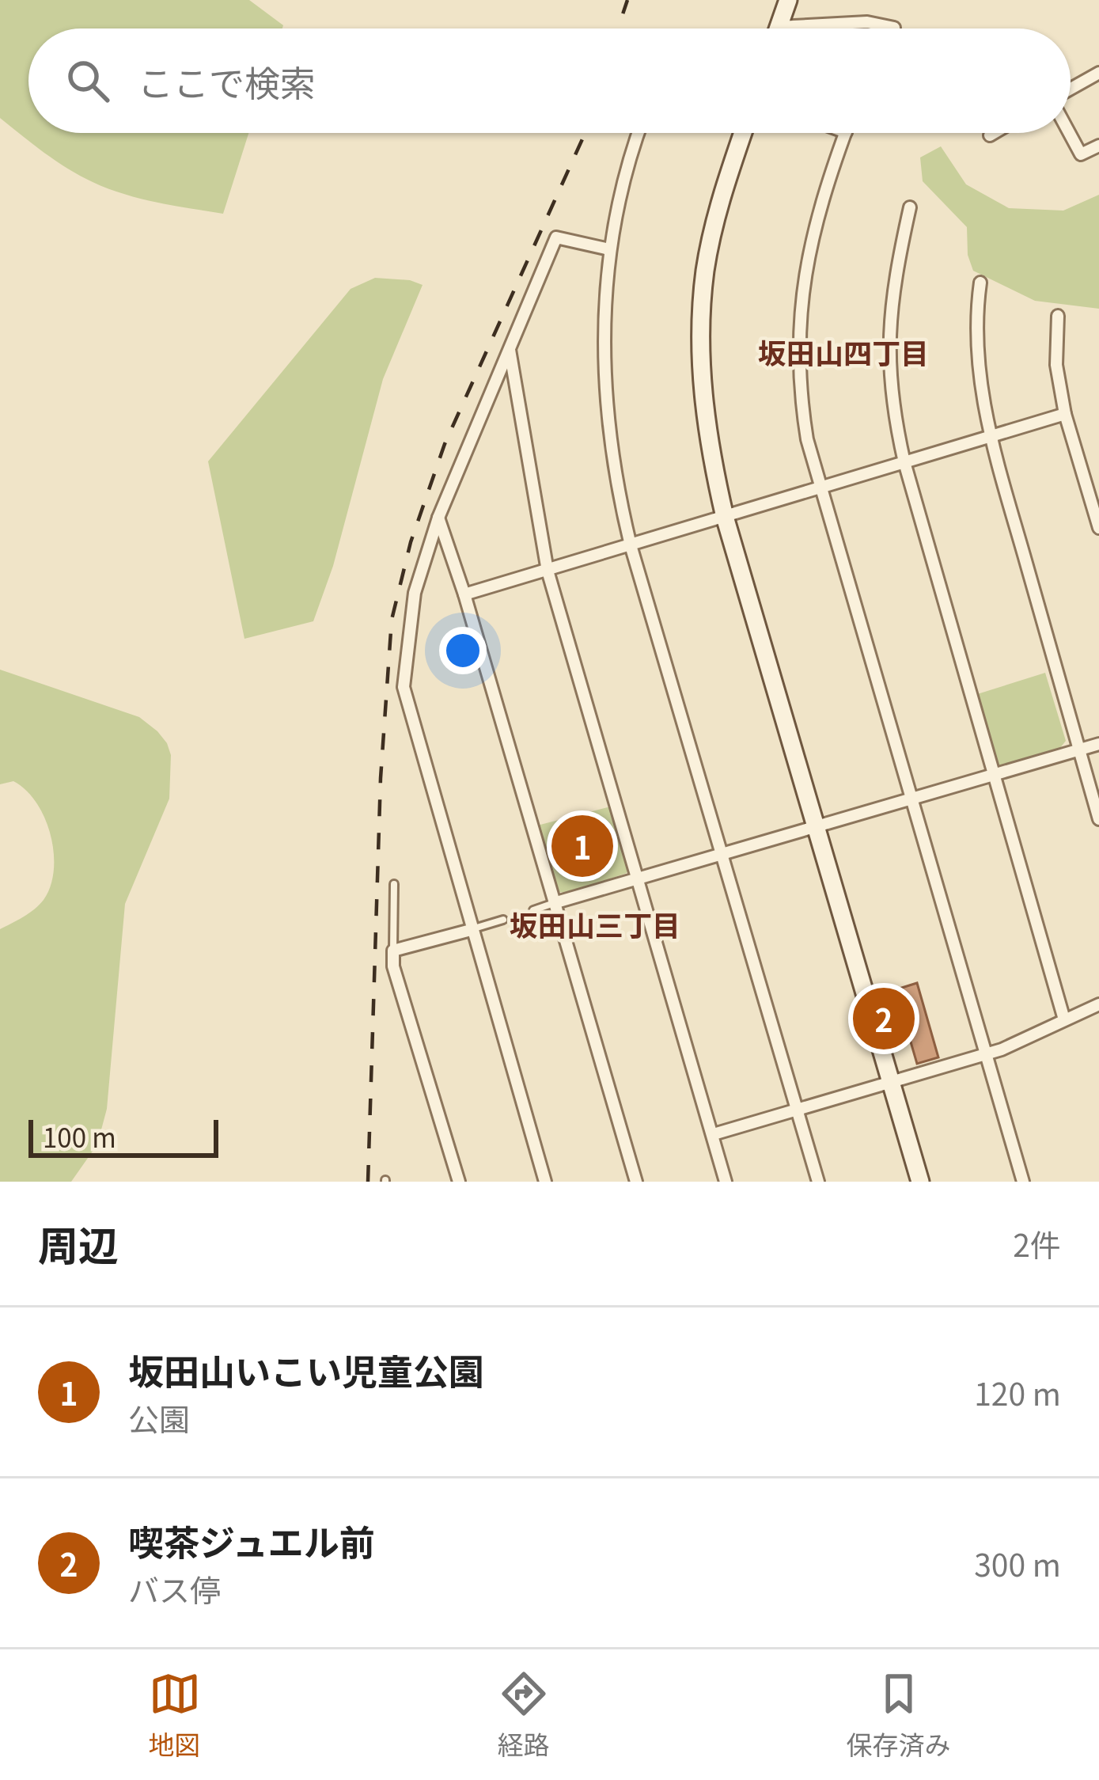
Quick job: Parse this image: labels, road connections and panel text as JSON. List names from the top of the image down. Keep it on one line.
{"districts":["坂田山四丁目","坂田山三丁目"],"scale_bar":"100 m","page":{"search":"ここで検索","pins":["1","2"],"scale":"100 m","heading":["周辺","2件"],"list":[{"mark":"1","name":"坂田山いこい児童公園","note":"公園","value":"120 m"},{"mark":"2","name":"喫茶ジュエル前","note":"バス停","value":"300 m"}],"nav":["地図","経路","保存済み"]}}
